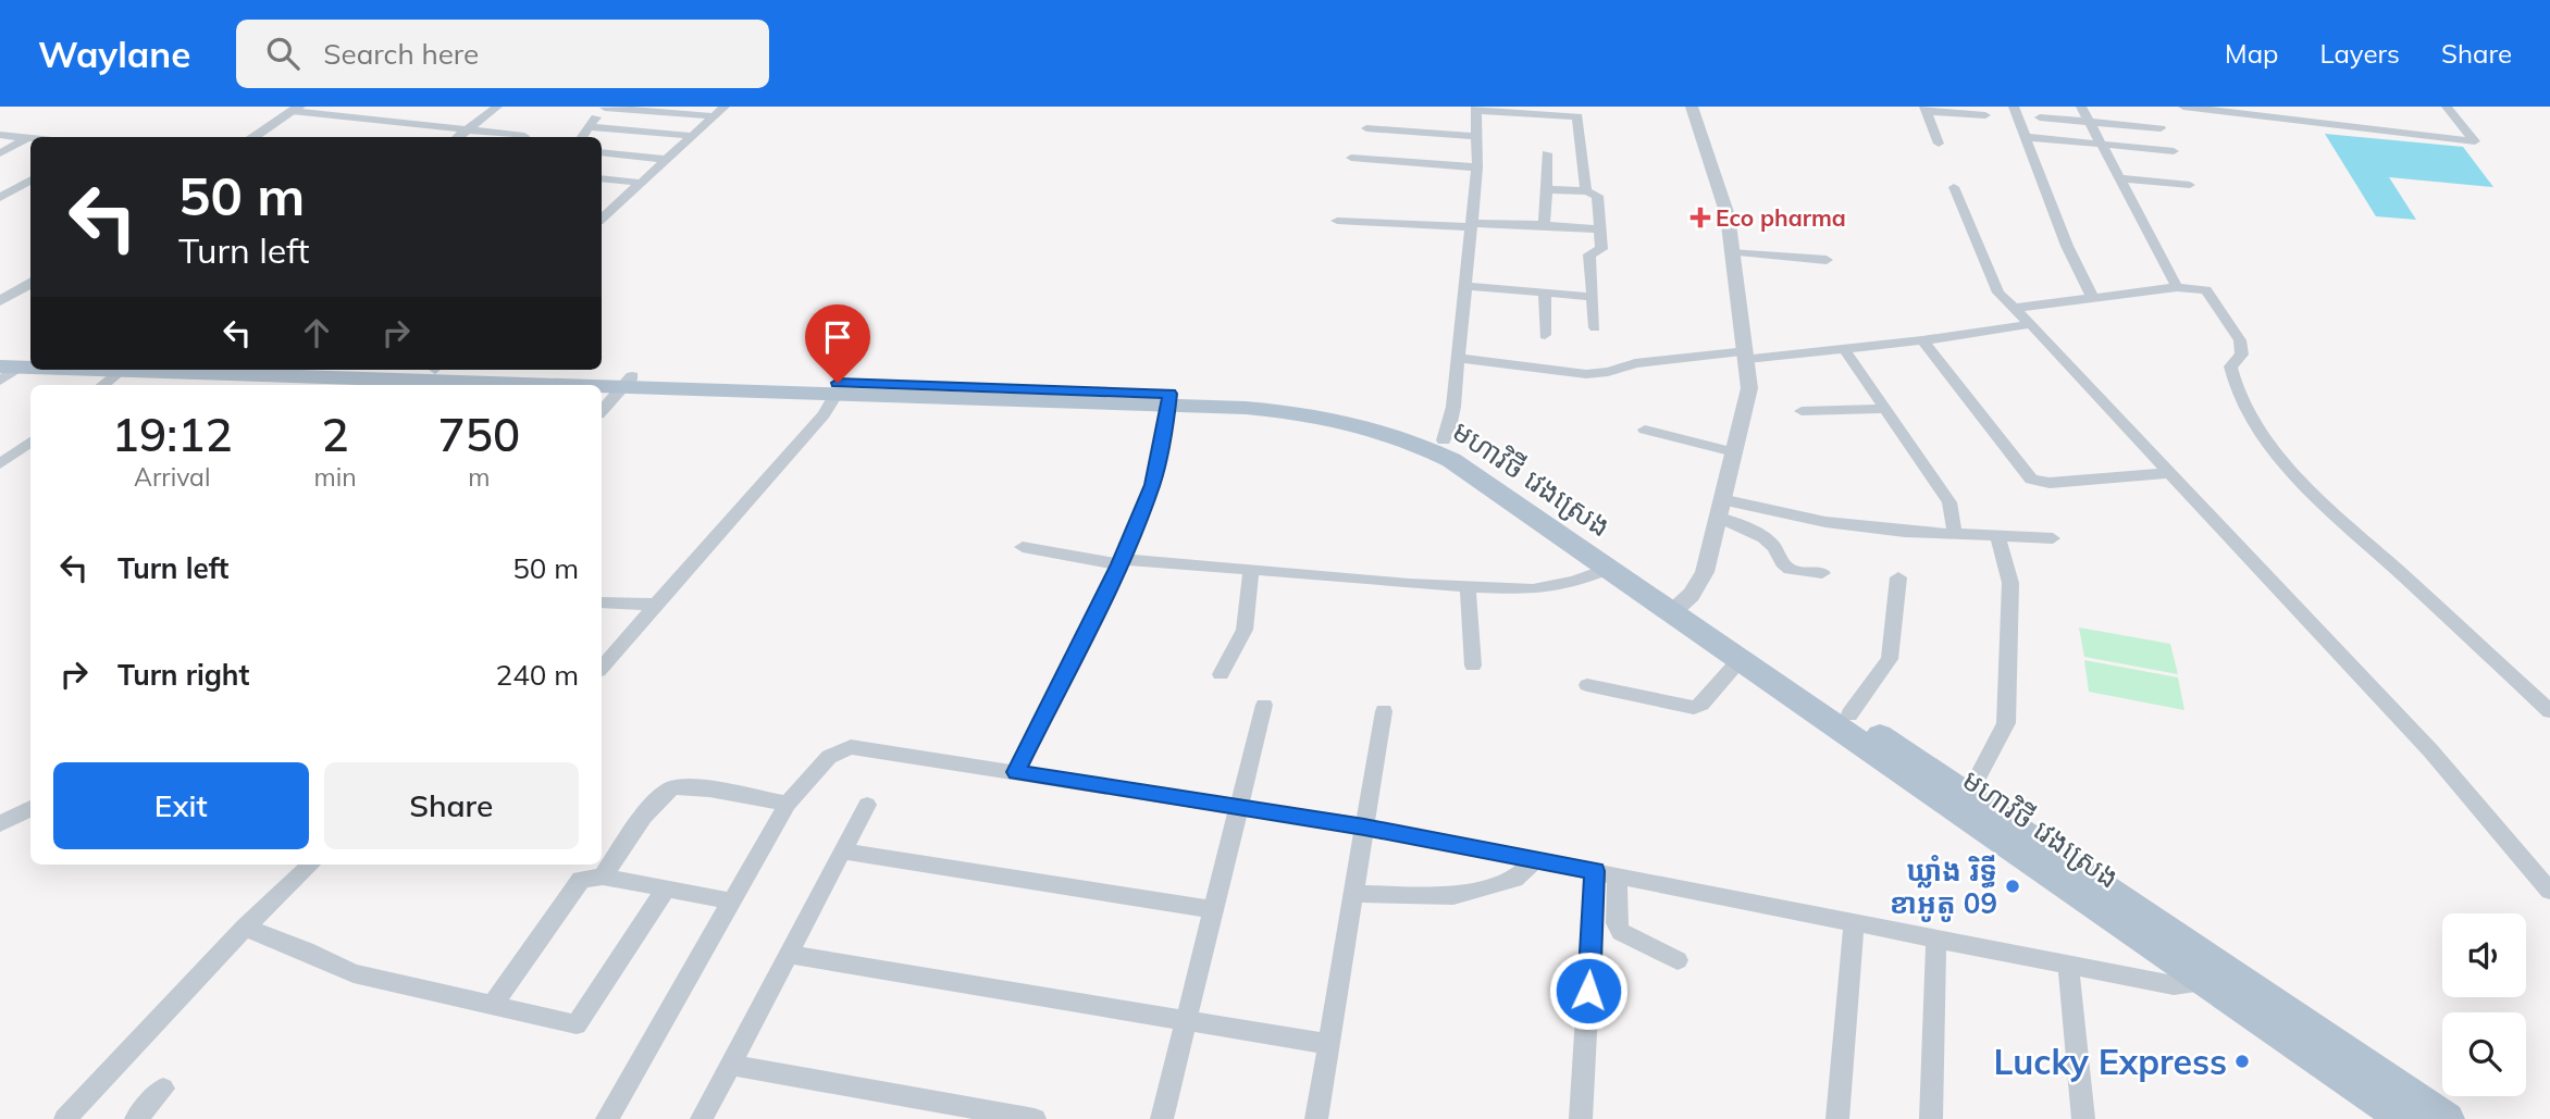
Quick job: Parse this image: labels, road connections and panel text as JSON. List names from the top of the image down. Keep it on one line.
{"streets":{"main road":["មហាវិថី វេងស្រេង"]},"places":{"health":["Eco pharma"],"other":["ឃ្លាំង រិទ្ធី ខាអូតូ 09","Lucky Express"]},"page":{"header":"Waylane","search":"Search here","nav":["Map","Layers","Share"],"turn":["50 m","Turn left"],"eta":["19:12","Arrival","2","min","750","m"],"list":[{"name":"Turn left","value":"50 m"},{"name":"Turn right","value":"240 m"}],"buttons":["Exit","Share"]}}
